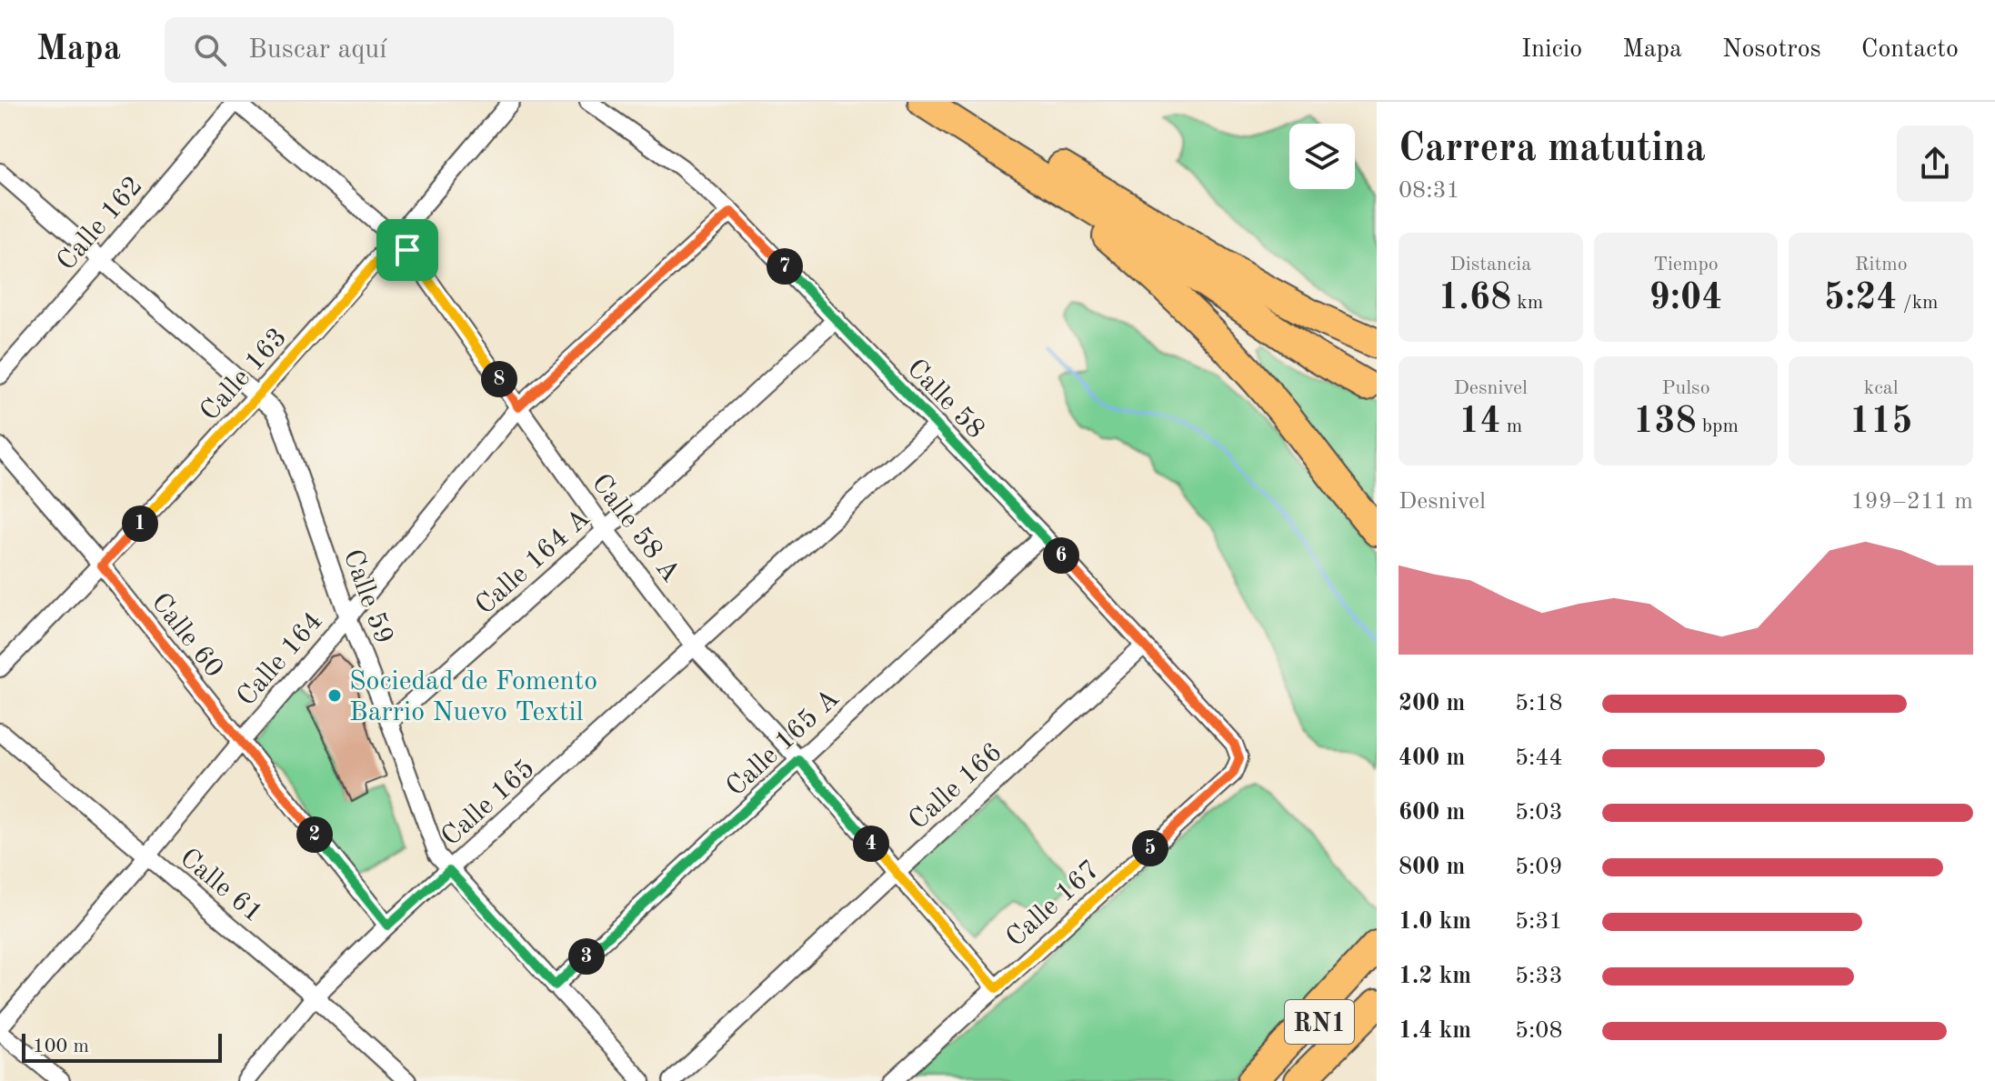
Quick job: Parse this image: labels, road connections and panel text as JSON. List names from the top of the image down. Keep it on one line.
{"streets":{"highway":["RN1"],"street":["Calle 162","Calle 163","Calle 58","Calle 58 A","Calle 164 A","Calle 59","Calle 60","Calle 164","Calle 165 A","Calle 166","Calle 165","Calle 61","Calle 167"]},"crossings":[["Calle 162","Calle 58 A"],["Calle 162","Calle 59"],["Calle 163","Calle 58 A"],["Calle 163","Calle 59"],["Calle 163","Calle 60"],["Calle 58","Calle 164 A"],["Calle 58","Calle 164"],["Calle 58","Calle 165 A"],["Calle 58","Calle 166"],["Calle 58","Calle 165"],["Calle 58","Calle 167"],["Calle 58 A","Calle 164 A"],["Calle 58 A","Calle 164"],["Calle 58 A","Calle 165 A"],["Calle 58 A","Calle 166"],["Calle 58 A","Calle 165"],["Calle 58 A","Calle 167"],["Calle 164 A","Calle 59"],["Calle 59","Calle 164"],["Calle 59","Calle 165 A"],["Calle 59","Calle 165"],["Calle 60","Calle 164"],["Calle 60","Calle 165"],["Calle 164","Calle 61"],["Calle 165","Calle 61"]],"places":["Sociedad de Fomento Barrio Nuevo Textil"],"scale_bar":"100 m","page":{"header":"Mapa","search":"Buscar aquí","nav":["Inicio","Mapa","Nosotros","Contacto"],"heading":["Carrera matutina","08:31"],"stats":[["Distancia","1.68 km"],["Tiempo","9:04"],["Ritmo","5:24 /km"],["Desnivel","14 m"],["Pulso","138 bpm"],["kcal","115"]],"pins":["7","8","1","6","2","4","5","3"],"chart":["Desnivel","199–211 m"],"list":[{"name":"200 m","note":"5:18"},{"name":"400 m","note":"5:44"},{"name":"600 m","note":"5:03"},{"name":"800 m","note":"5:09"},{"name":"1.0 km","note":"5:31"},{"name":"1.2 km","note":"5:33"},{"name":"1.4 km","note":"5:08"}],"scale":"100 m"}}
